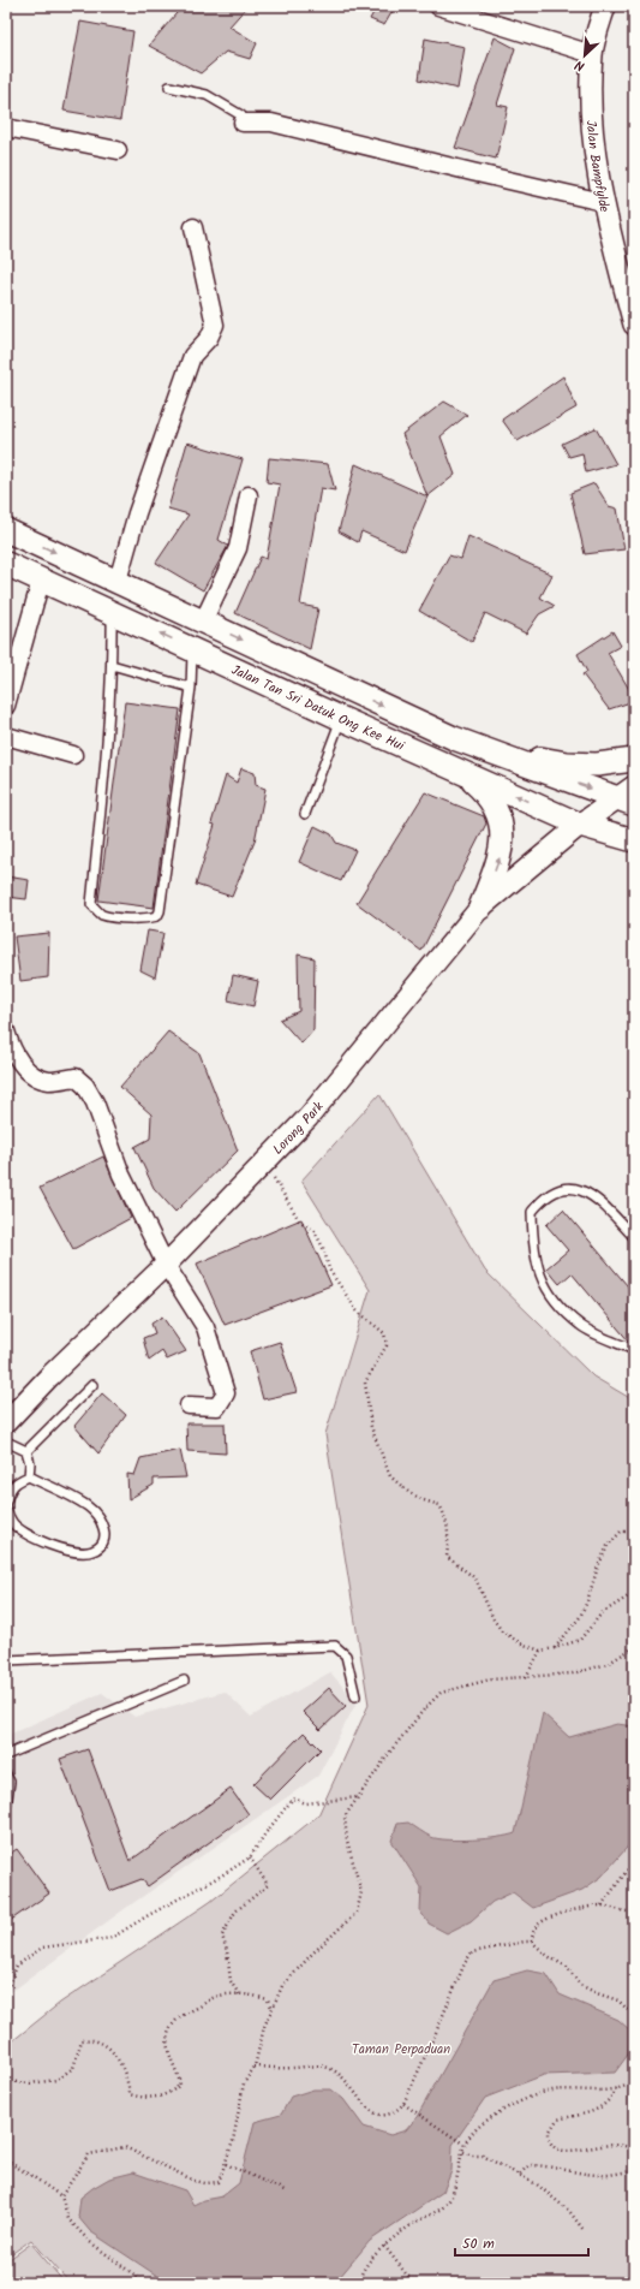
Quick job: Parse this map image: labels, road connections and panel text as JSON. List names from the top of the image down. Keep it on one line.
{"streets":{"main road":["Jalan Tan Sri Datuk Ong Kee Hui"],"street":["Jalan Bampfylde","Lorong Park"]},"crossings":[["Jalan Tan Sri Datuk Ong Kee Hui","Lorong Park"]],"parks":["Taman Perpaduan"],"scale_bar":"50 m","north":"bottom left"}
